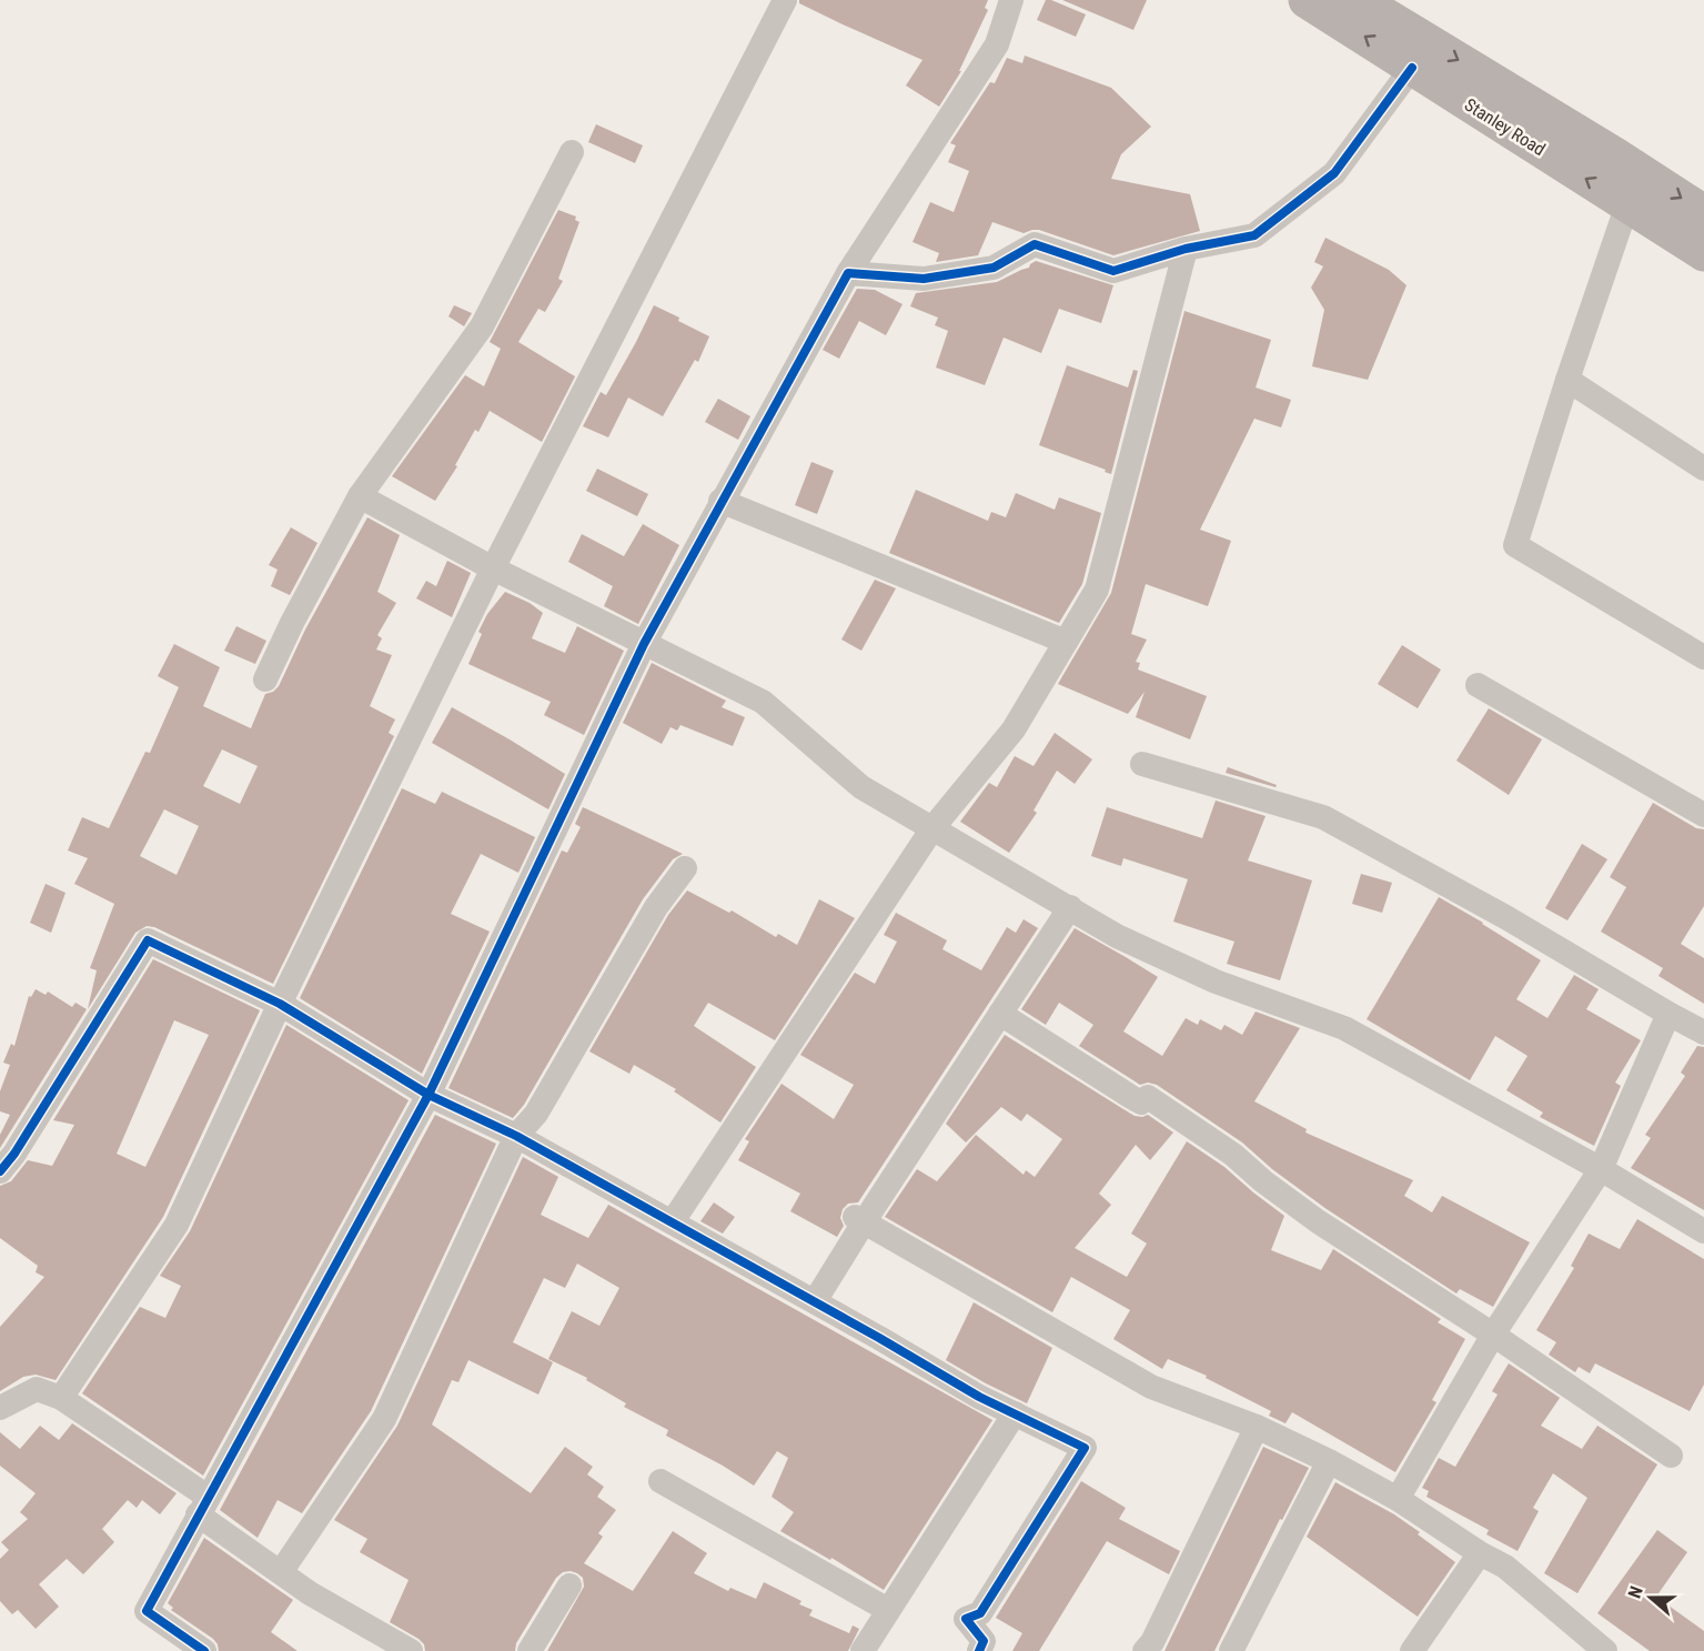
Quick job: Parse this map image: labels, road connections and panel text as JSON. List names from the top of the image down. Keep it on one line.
{"streets":{"main road":["Stanley Road"]},"north":"left"}
